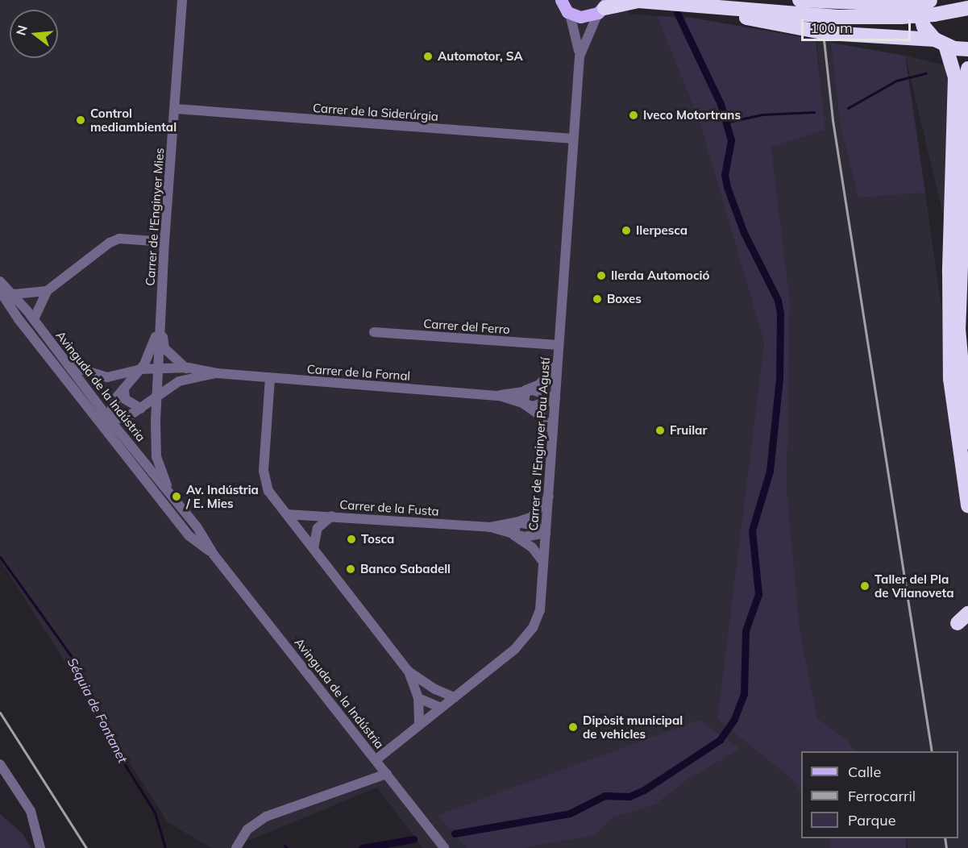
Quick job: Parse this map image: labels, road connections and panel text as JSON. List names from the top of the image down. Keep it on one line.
{"streets":{"street":["Carrer de la Siderúrgia","Carrer de l'Enginyer Mies","Carrer del Ferro","Carrer de la Fornal","Avinguda de la Indústria","Carrer de l'Enginyer Pau Agustí","Carrer de la Fusta"]},"crossings":[["Carrer de la Siderúrgia","Carrer de l'Enginyer Mies"],["Carrer de la Siderúrgia","Carrer de l'Enginyer Pau Agustí"],["Carrer de l'Enginyer Mies","Carrer de la Fornal"],["Carrer de l'Enginyer Mies","Avinguda de la Indústria"],["Carrer del Ferro","Carrer de l'Enginyer Pau Agustí"],["Carrer de la Fornal","Avinguda de la Indústria"],["Carrer de la Fornal","Carrer de l'Enginyer Pau Agustí"],["Avinguda de la Indústria","Carrer de l'Enginyer Pau Agustí"],["Carrer de l'Enginyer Pau Agustí","Carrer de la Fusta"]],"water":["Séquia de Fontanet"],"places":["Automotor, SA","Iveco Motortrans","Control mediambiental","Ilerpesca","Ilerda Automoció","Boxes","Fruilar","Av. Indústria / E. Mies","Tosca","Banco Sabadell","Taller del Pla de Vilanoveta","Dipòsit municipal de vehicles"],"legend":["Calle","Ferrocarril","Parque"],"scale_bar":"100 m","north":"left"}
